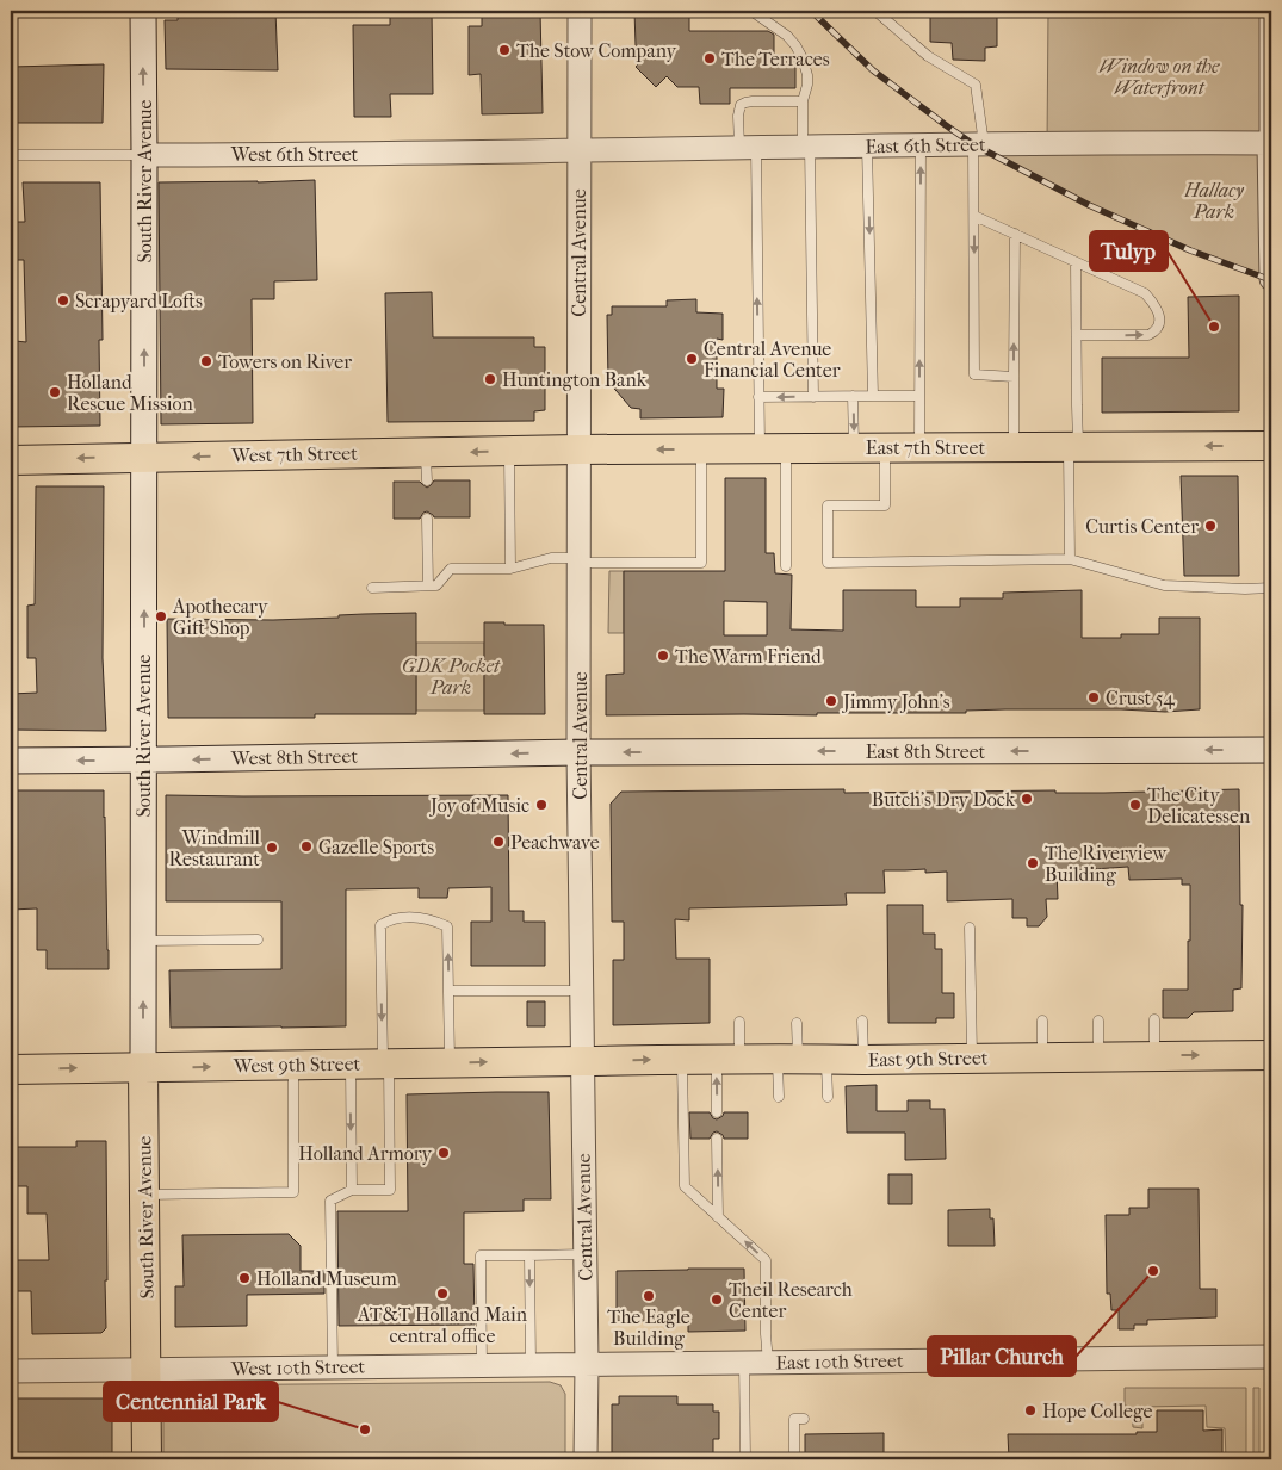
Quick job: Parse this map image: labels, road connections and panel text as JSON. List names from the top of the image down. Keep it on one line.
{"streets":{"main road":["South River Avenue","East 7th Street","West 7th Street","East 8th Street","West 8th Street","East 9th Street","West 9th Street"],"street":["East 6th Street","West 6th Street","Central Avenue","East 10th Street","West 10th Street"]},"crossings":[["East 6th Street","West 6th Street"],["East 6th Street","Central Avenue"],["West 6th Street","South River Avenue"],["West 6th Street","Central Avenue"],["South River Avenue","West 7th Street"],["South River Avenue","West 8th Street"],["South River Avenue","West 9th Street"],["South River Avenue","West 10th Street"],["Central Avenue","East 7th Street"],["Central Avenue","West 7th Street"],["Central Avenue","East 8th Street"],["Central Avenue","West 8th Street"],["Central Avenue","East 9th Street"],["Central Avenue","West 9th Street"],["Central Avenue","East 10th Street"],["Central Avenue","West 10th Street"],["East 7th Street","West 7th Street"],["East 8th Street","West 8th Street"],["East 9th Street","West 9th Street"],["East 10th Street","West 10th Street"]],"one_way":["South River Avenue","East 7th Street","West 7th Street","East 8th Street","West 8th Street","West 9th Street"],"parks":["Window on the Waterfront","Hallacy Park","GDK Pocket Park"],"places":["The Stow Company","The Terraces","Scrapyard Lofts","Tulyp","Central Avenue Financial Center","Towers on River","Huntington Bank","Holland Rescue Mission","Curtis Center","Apothecary Gift Shop","The Warm Friend","Crust 54","Jimmy John's","Butch's Dry Dock","Joy of Music","The City Delicatessen","Peachwave","Gazelle Sports","Windmill Restaurant","The Riverview Building","Holland Armory","Pillar Church","Holland Museum","AT&T Holland Main central office","The Eagle Building","Theil Research Center","Hope College","Centennial Park"]}
